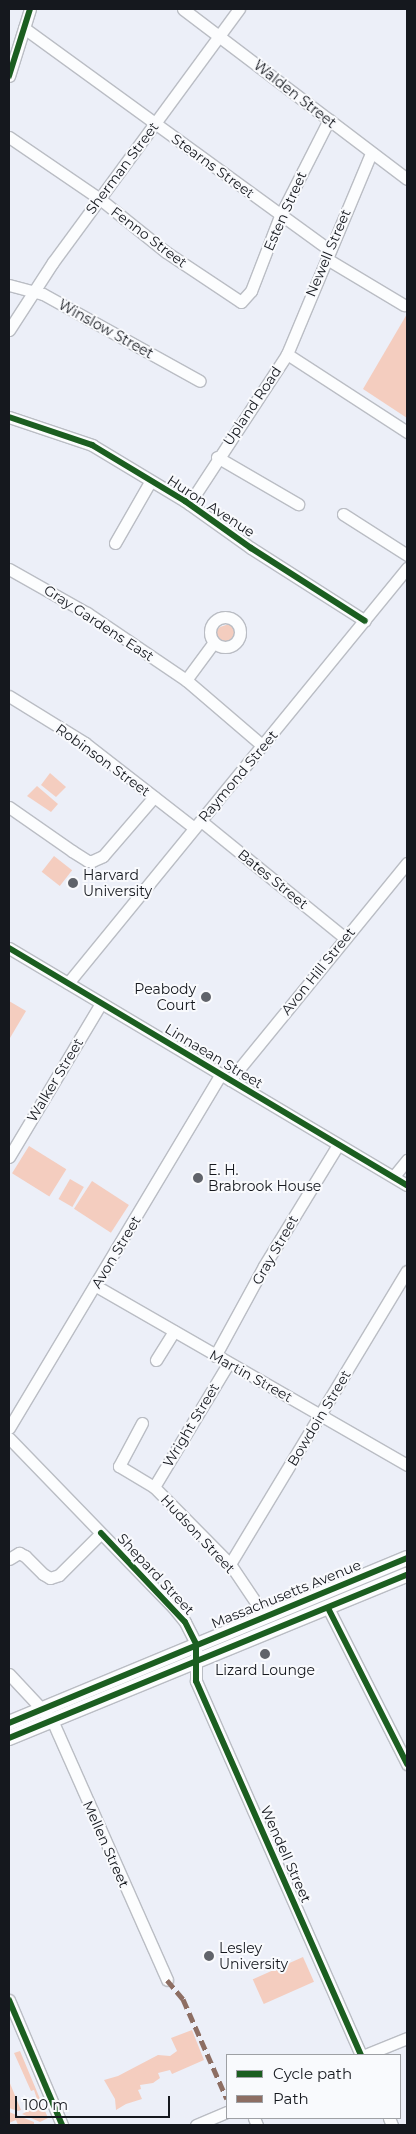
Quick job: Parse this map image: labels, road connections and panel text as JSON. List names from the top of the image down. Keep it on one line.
{"streets":{"main road":["Massachusetts Avenue"],"street":["Walden Street","Stearns Street","Sherman Street","Esten Street","Fenno Street","Newell Street","Winslow Street","Upland Road","Huron Avenue","Gray Gardens East","Robinson Street","Raymond Street","Bates Street","Avon Hill Street","Linnaean Street","Walker Street","Gray Street","Avon Street","Martin Street","Bowdoin Street","Wright Street","Hudson Street","Shepard Street","Mellen Street","Wendell Street"]},"crossings":[["Walden Street","Sherman Street"],["Walden Street","Esten Street"],["Walden Street","Newell Street"],["Stearns Street","Sherman Street"],["Stearns Street","Esten Street"],["Stearns Street","Newell Street"],["Sherman Street","Fenno Street"],["Sherman Street","Winslow Street"],["Esten Street","Fenno Street"],["Newell Street","Upland Road"],["Upland Road","Huron Avenue"],["Huron Avenue","Raymond Street"],["Gray Gardens East","Raymond Street"],["Robinson Street","Raymond Street"],["Robinson Street","Bates Street"],["Raymond Street","Bates Street"],["Raymond Street","Linnaean Street"],["Bates Street","Avon Hill Street"],["Avon Hill Street","Linnaean Street"],["Avon Hill Street","Avon Street"],["Linnaean Street","Walker Street"],["Linnaean Street","Gray Street"],["Linnaean Street","Avon Street"],["Gray Street","Martin Street"],["Avon Street","Martin Street"],["Martin Street","Bowdoin Street"],["Martin Street","Wright Street"],["Bowdoin Street","Hudson Street"],["Wright Street","Hudson Street"],["Hudson Street","Massachusetts Avenue"],["Shepard Street","Massachusetts Avenue"],["Shepard Street","Wendell Street"],["Massachusetts Avenue","Mellen Street"],["Massachusetts Avenue","Wendell Street"]],"places":["Harvard University","Peabody Court","E. H. Brabrook House","Lizard Lounge","Lesley University"],"legend":["Cycle path","Path"],"scale_bar":"100 m"}
